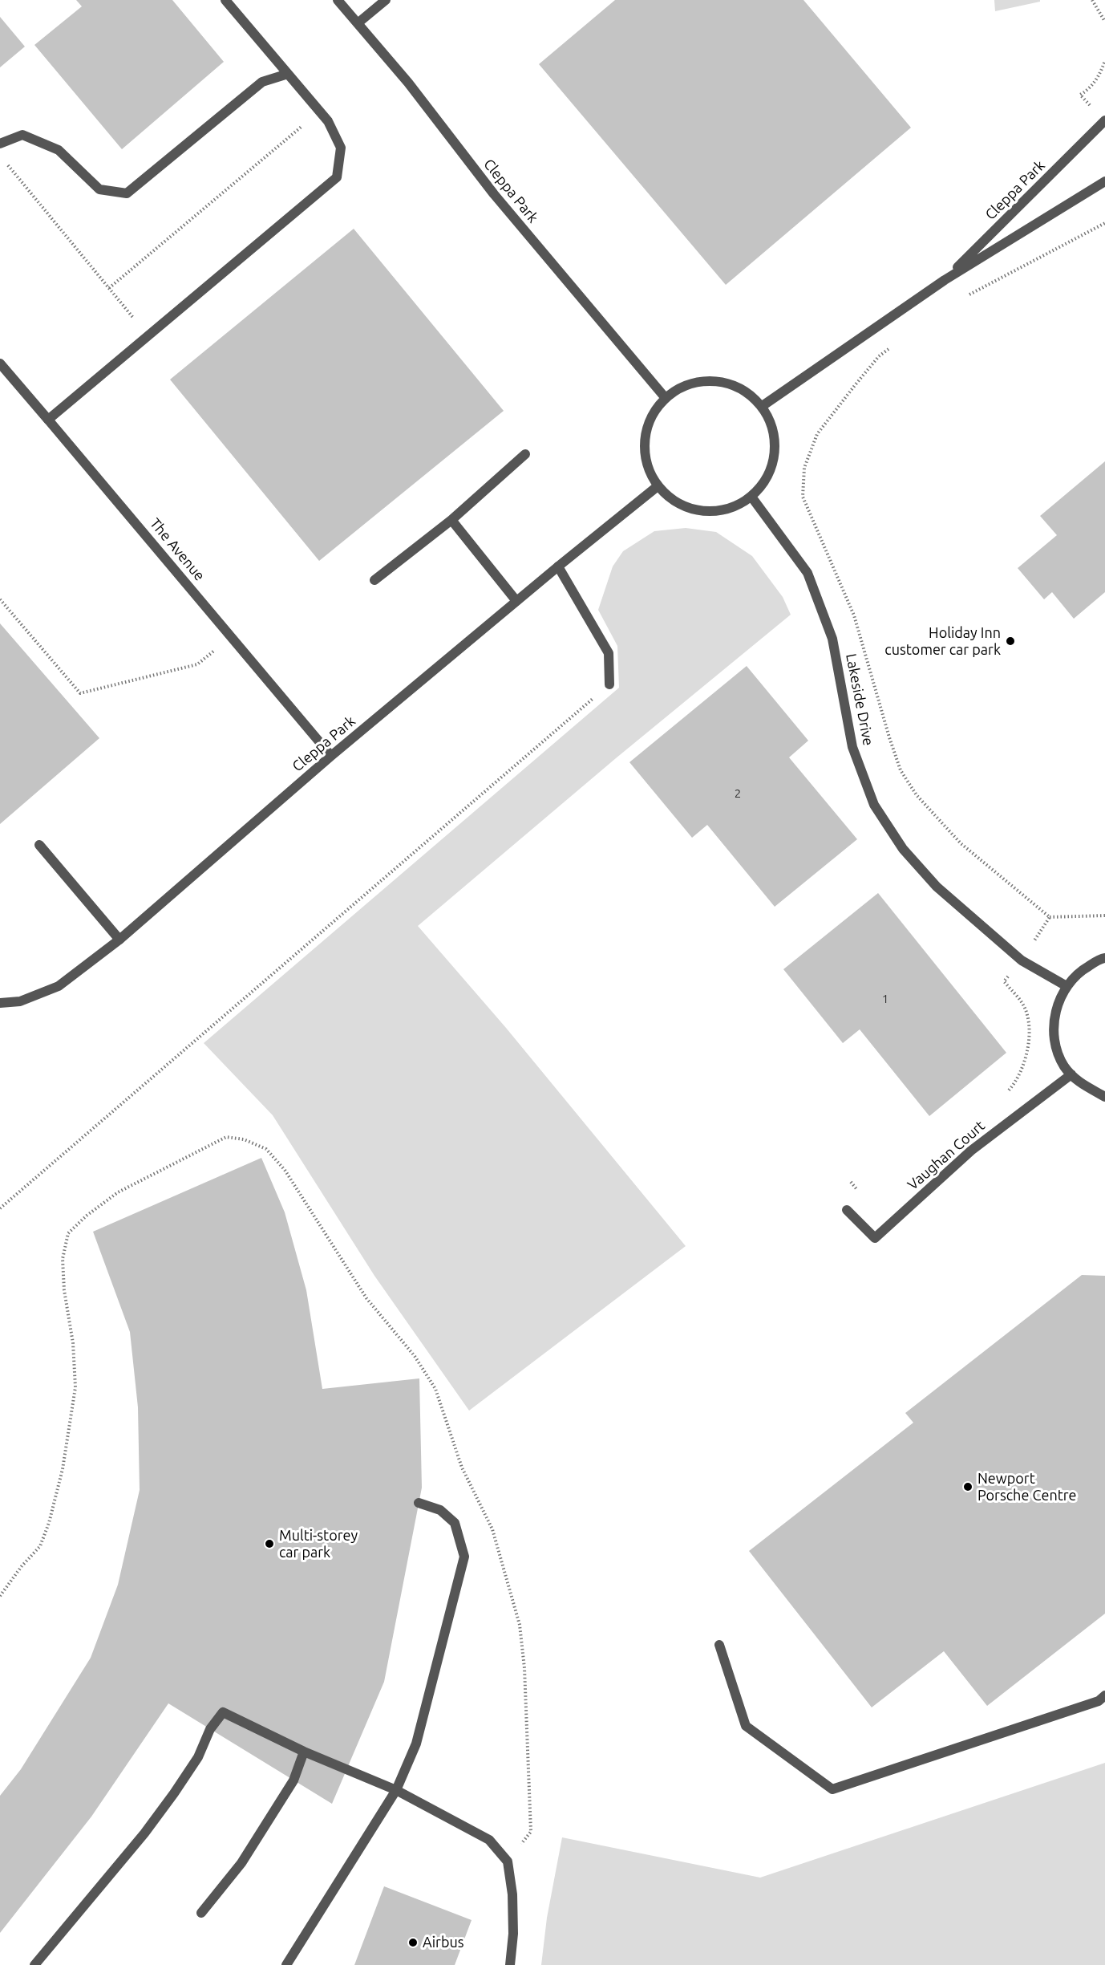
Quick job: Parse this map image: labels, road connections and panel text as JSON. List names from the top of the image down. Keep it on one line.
{"streets":{"street":["Cleppa Park","The Avenue","Lakeside Drive","Vaughan Court"]},"crossings":[["Cleppa Park","The Avenue"],["Cleppa Park","Lakeside Drive"]],"places":["Holiday Inn customer car park","Newport Porsche Centre","Multi-storey car park","Airbus"],"house_numbers":["2","1"]}
